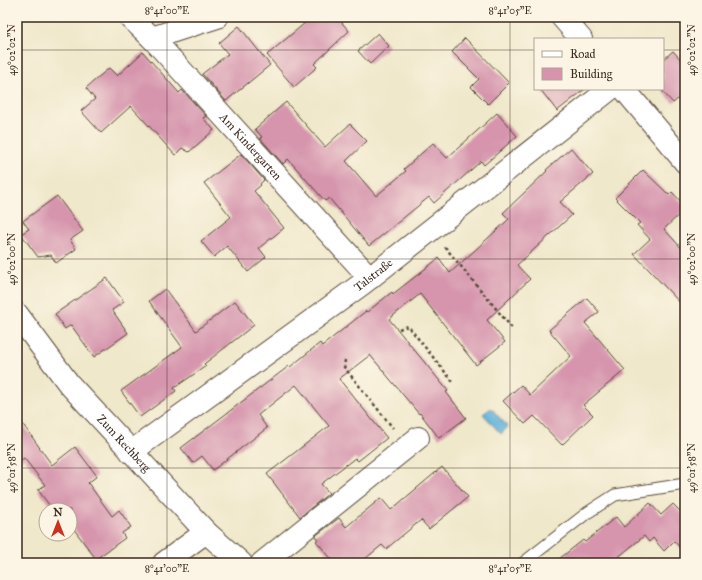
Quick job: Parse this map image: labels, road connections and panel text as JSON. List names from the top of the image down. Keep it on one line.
{"streets":{"street":["Am Kindergarten","Talstraße","Zum Rechberg"]},"crossings":[["Am Kindergarten","Talstraße"],["Talstraße","Zum Rechberg"]],"legend":["Road","Building"],"north":"top","coordinates":["8°41'00\"E","8°41'05\"E","49°02'02\"N","49°02'00\"N","49°01'58\"N"]}
